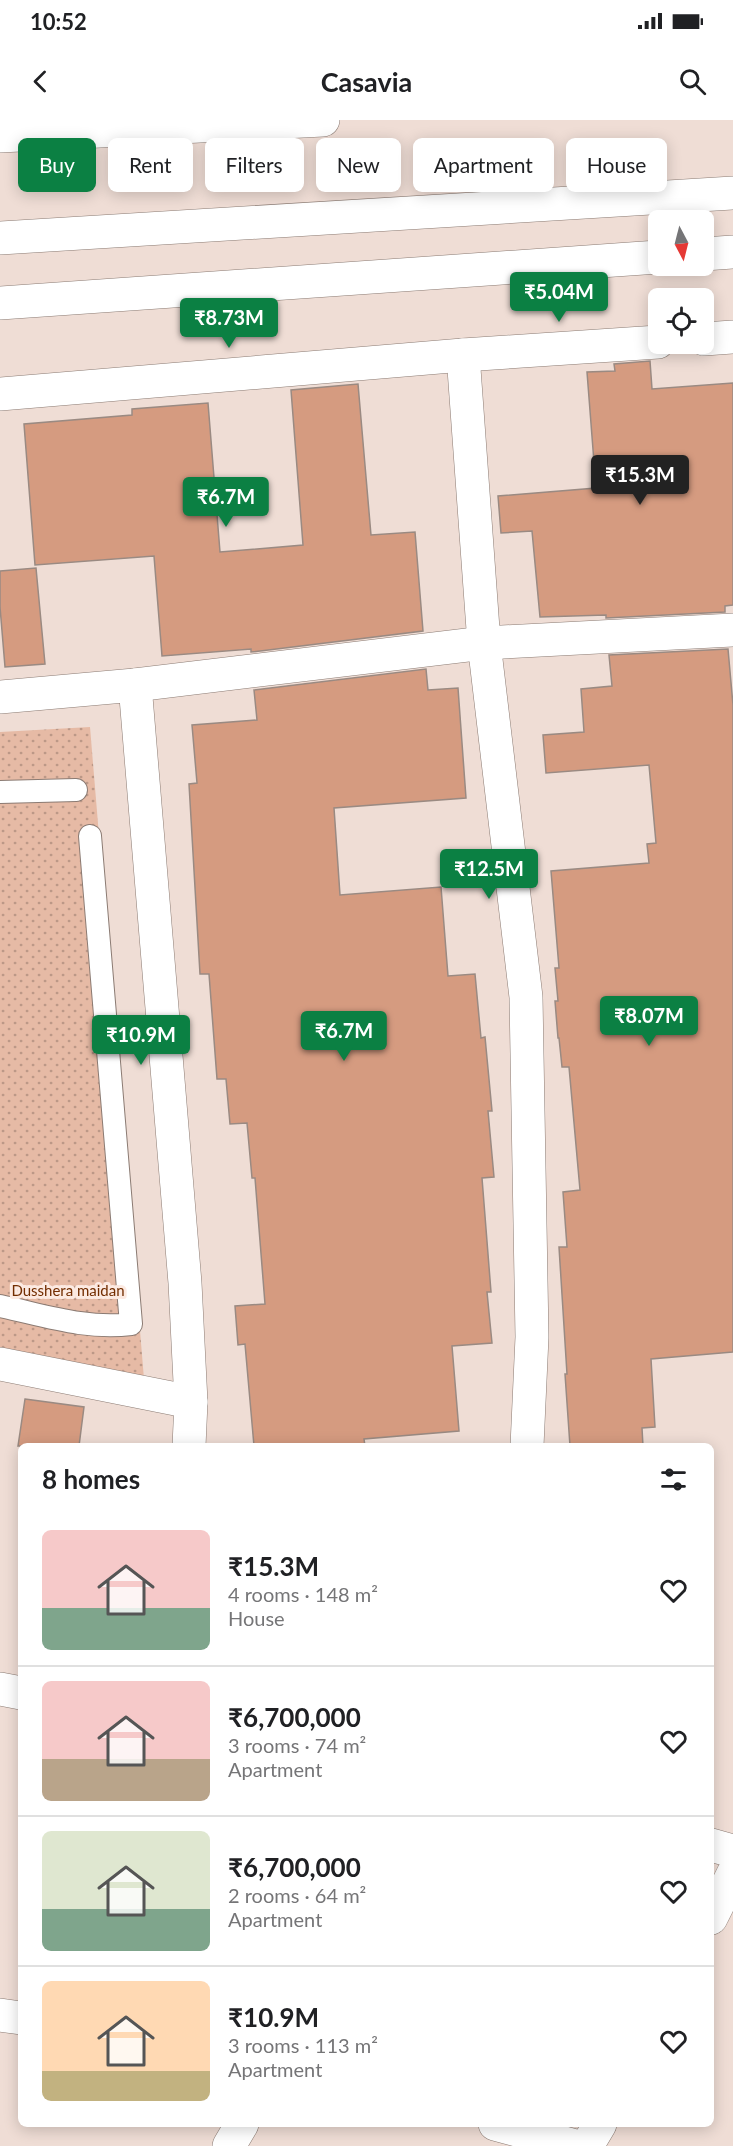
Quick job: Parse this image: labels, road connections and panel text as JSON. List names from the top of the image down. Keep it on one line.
{"parks":["Dusshera maidan"],"north":"bottom","page":{"status":"10:52","header":"Casavia","chip":["Buy","Rent","Filters","New","Apartment","House"],"price":["₹5.04M","₹8.73M","₹15.3M","₹6.7M","₹12.5M","₹8.07M","₹6.7M","₹10.9M"],"heading":"8 homes","list":[{"name":"₹15.3M","note":"4 rooms · 148 m² · House"},{"name":"₹6,700,000","note":"3 rooms · 74 m² · Apartment"},{"name":"₹6,700,000","note":"2 rooms · 64 m² · Apartment"},{"name":"₹10.9M","note":"3 rooms · 113 m² · Apartment"}]}}
